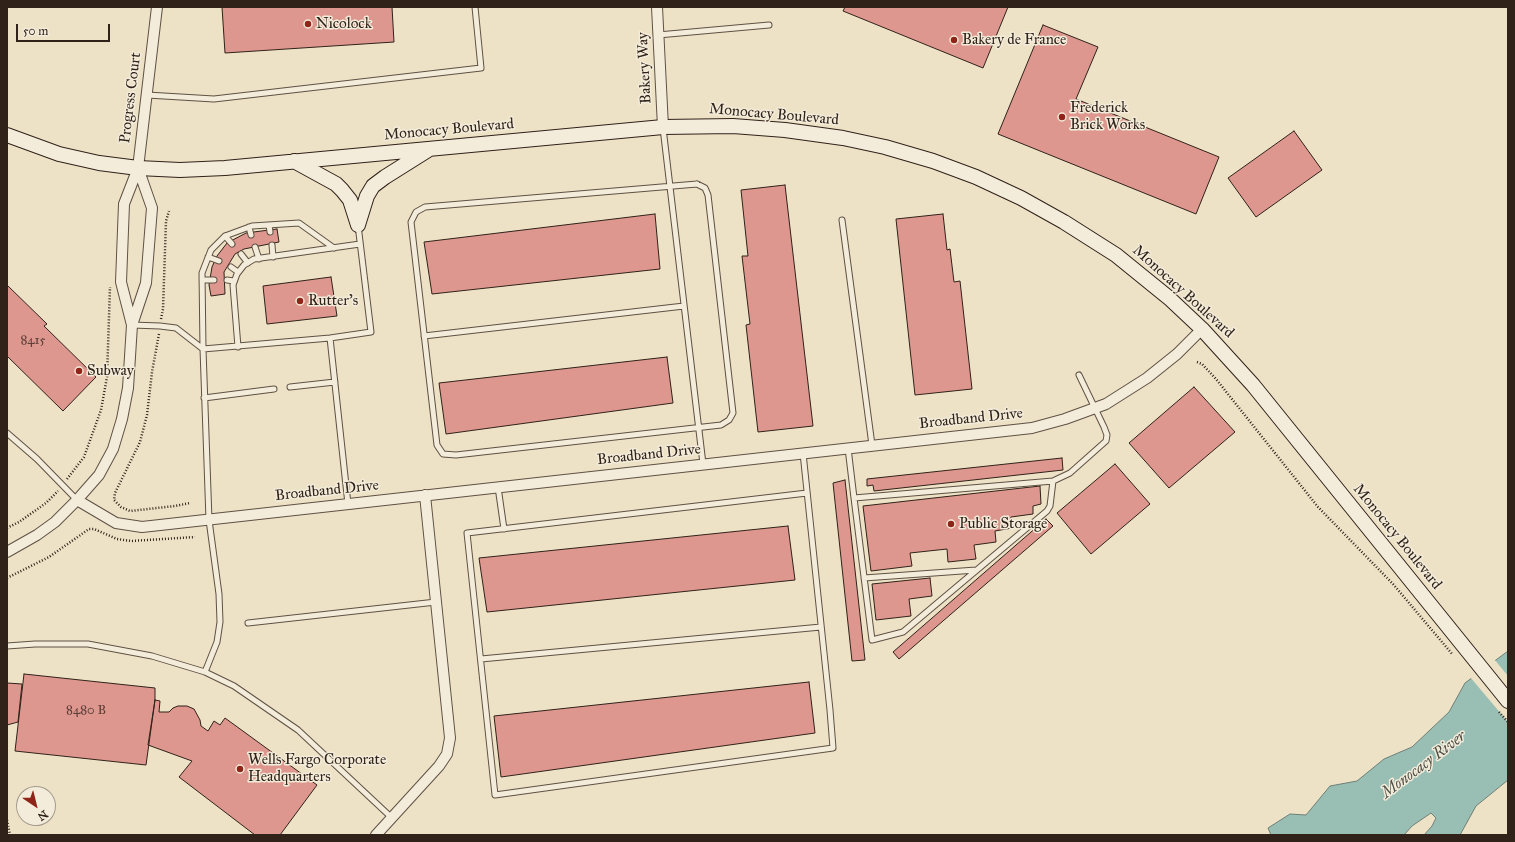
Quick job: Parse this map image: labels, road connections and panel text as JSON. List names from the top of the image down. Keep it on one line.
{"streets":{"main road":["Monocacy Boulevard"],"street":["Bakery Way","Progress Court","Broadband Drive"]},"crossings":[["Bakery Way","Monocacy Boulevard"],["Progress Court","Monocacy Boulevard"],["Monocacy Boulevard","Broadband Drive"]],"water":["Monocacy River"],"places":["Nicolock","Bakery de France","Frederick Brick Works","Rutter's","Subway","Public Storage","Wells Fargo Corporate Headquarters"],"house_numbers":["8415","8480 B"],"scale_bar":"50 m","north":"bottom right"}
